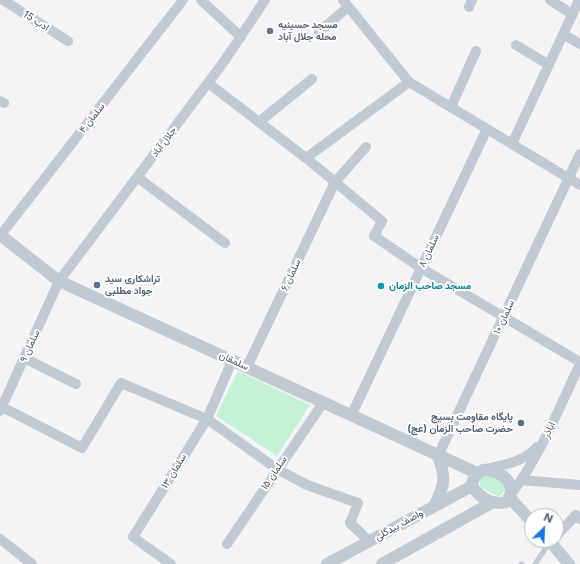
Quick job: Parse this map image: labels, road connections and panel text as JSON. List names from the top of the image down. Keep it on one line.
{"streets":{"street":["ادب 15","سلمان ۴","جلال آباد","سلمان ۸","سلمان ۶","سلمان ۱۰","سلمان ۹","سلمقان","اباذر","سلمان ۱۳","سلمان ۱۵","واصف بیدگلی"]},"crossings":[["سلمان ۴","سلمقان"],["جلال آباد","سلمان ۹"],["جلال آباد","سلمقان"],["سلمان ۸","سلمقان"],["سلمان ۶","سلمقان"],["سلمان ۱۰","سلمقان"],["سلمان ۹","سلمقان"],["سلمقان","اباذر"],["سلمقان","سلمان ۱۳"],["سلمقان","سلمان ۱۵"],["سلمقان","واصف بیدگلی"],["اباذر","واصف بیدگلی"]],"places":["مسجد حسینیه محله جلال آباد","تراشکاری سید جواد مطلبی","مسجد صاحب الزمان","پایگاه مقاومت بسیج حضرت صاحب الزمان (عج)"],"north":"top right"}
